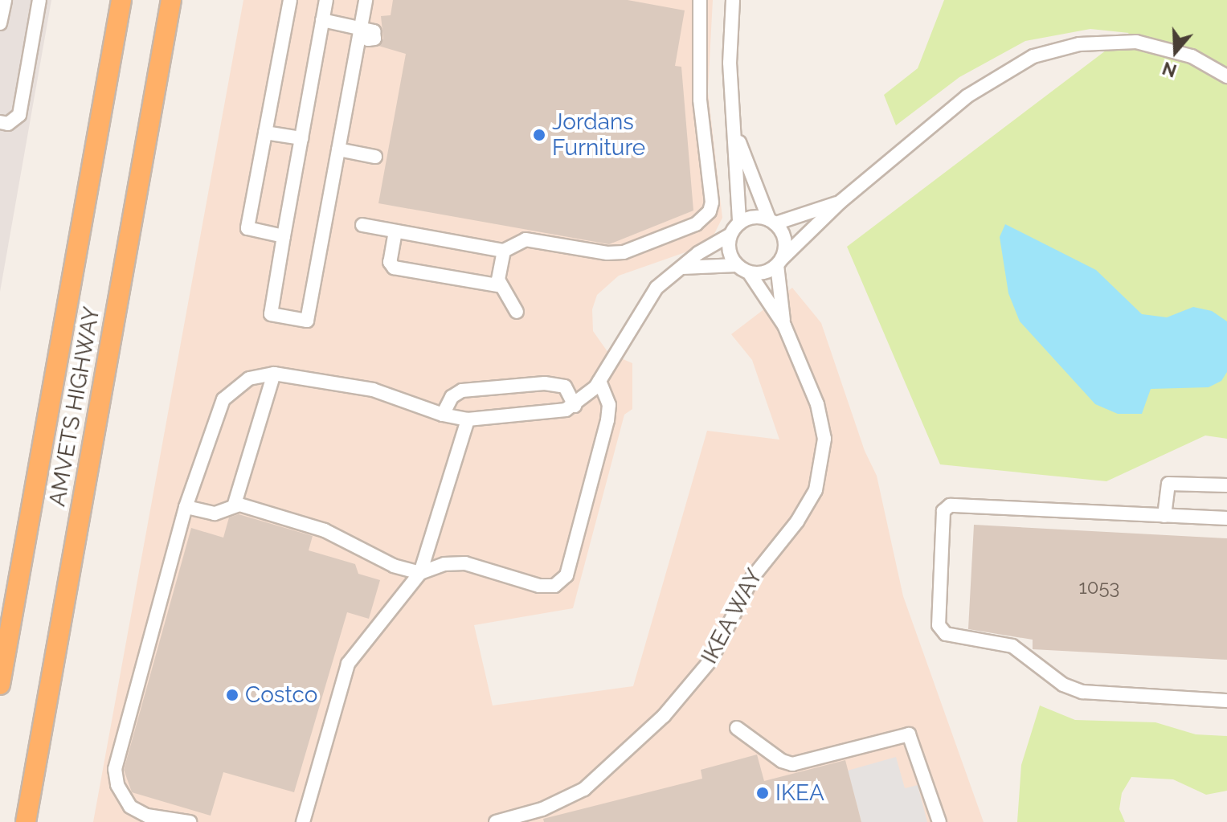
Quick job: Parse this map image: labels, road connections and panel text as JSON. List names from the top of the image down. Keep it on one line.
{"streets":{"highway":["AMVETS HIGHWAY"],"street":["IKEA WAY"]},"places":["Jordans Furniture","Costco","IKEA"],"house_numbers":["1053"],"north":"bottom"}
